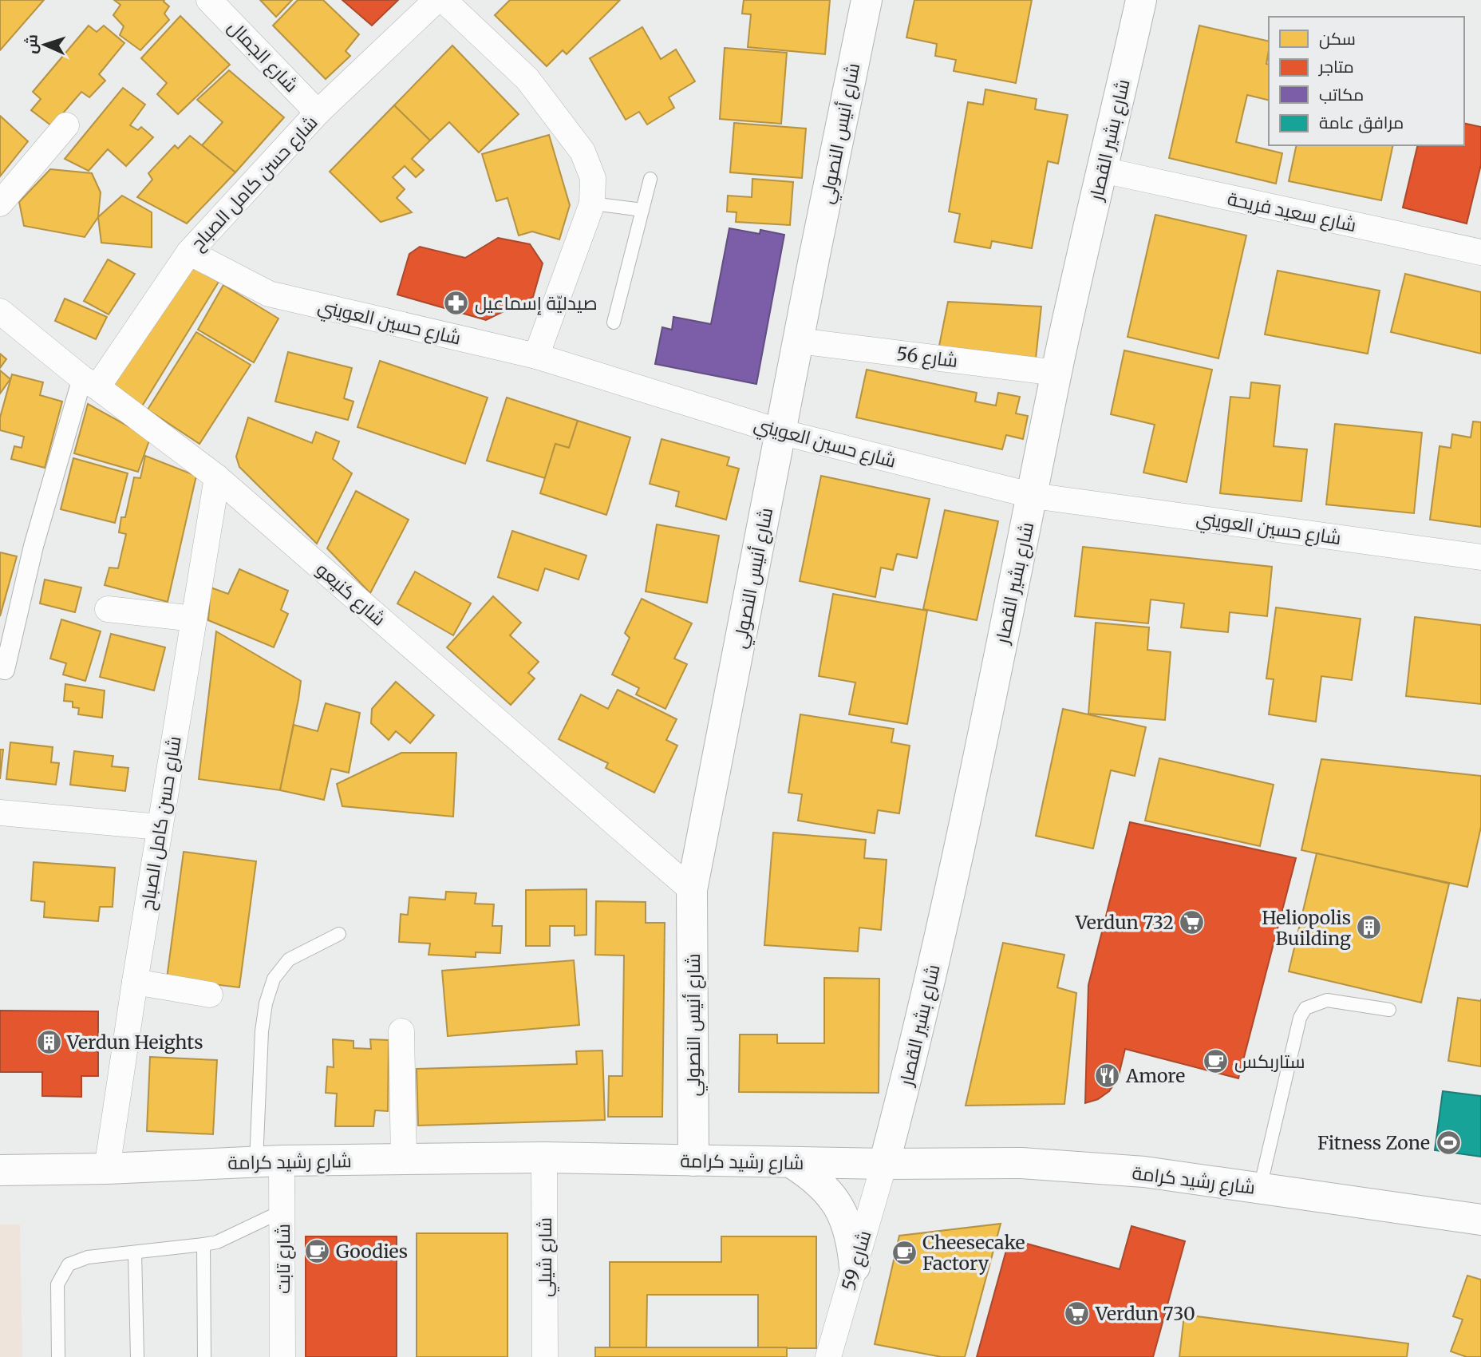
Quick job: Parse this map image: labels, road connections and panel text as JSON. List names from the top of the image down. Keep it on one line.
{"streets":{"street":["شارع الجمال","شارع أنيس النصولي","شارع بشير القصار","شارع حسن كامل الصباح","شارع سعيد فريحة","شارع حسين العويني","شارع 56","شارع كنيعو","شارع رشيد كرامة","شارع شيلي","شارع تابت","شارع 59"]},"crossings":[["شارع الجمال","شارع حسن كامل الصباح"],["شارع أنيس النصولي","شارع حسين العويني"],["شارع أنيس النصولي","شارع 56"],["شارع أنيس النصولي","شارع كنيعو"],["شارع أنيس النصولي","شارع رشيد كرامة"],["شارع بشير القصار","شارع سعيد فريحة"],["شارع بشير القصار","شارع حسين العويني"],["شارع بشير القصار","شارع 56"],["شارع بشير القصار","شارع رشيد كرامة"],["شارع بشير القصار","شارع 59"],["شارع حسن كامل الصباح","شارع حسين العويني"],["شارع حسن كامل الصباح","شارع كنيعو"],["شارع حسن كامل الصباح","شارع رشيد كرامة"],["شارع رشيد كرامة","شارع شيلي"],["شارع رشيد كرامة","شارع تابت"],["شارع رشيد كرامة","شارع 59"]],"places":{"pharmacy":["صيدليّة إسماعيل"],"supermarket":["Verdun 732","Verdun 730"],"building":["Heliopolis Building","Verdun Heights"],"cafe":["ستاربكس","Goodies","Cheesecake Factory"],"restaurant":["Amore"],"sports":["Fitness Zone"]},"legend":["سكن","متاجر","مكاتب","مرافق عامة"],"north":"left"}
